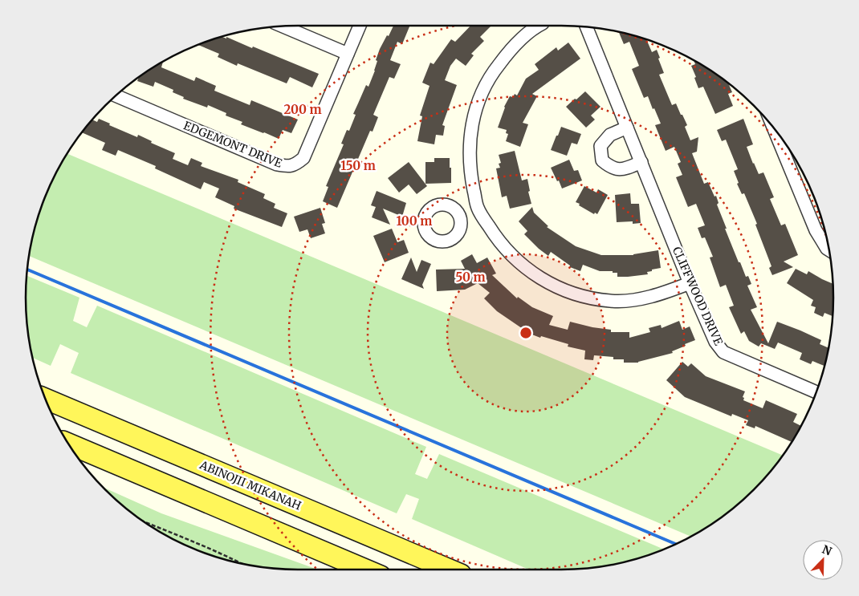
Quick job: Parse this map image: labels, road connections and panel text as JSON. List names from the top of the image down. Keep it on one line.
{"streets":{"main road":["ABINOJII MIKANAH"],"street":["EDGEMONT DRIVE","CLIFFWOOD DRIVE"]},"north":"top right","rings":["200 m","150 m","100 m","50 m"]}
